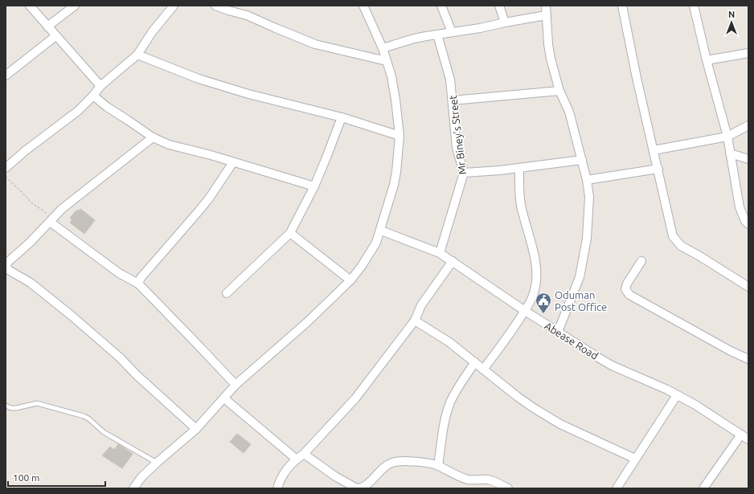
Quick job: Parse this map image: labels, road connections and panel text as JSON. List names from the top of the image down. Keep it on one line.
{"streets":{"street":["Mr Biney’s Street","Abease Road"]},"crossings":[["Mr Biney’s Street","Abease Road"]],"places":{"public building":["Oduman Post Office"]},"scale_bar":"100 m","north":"top"}
